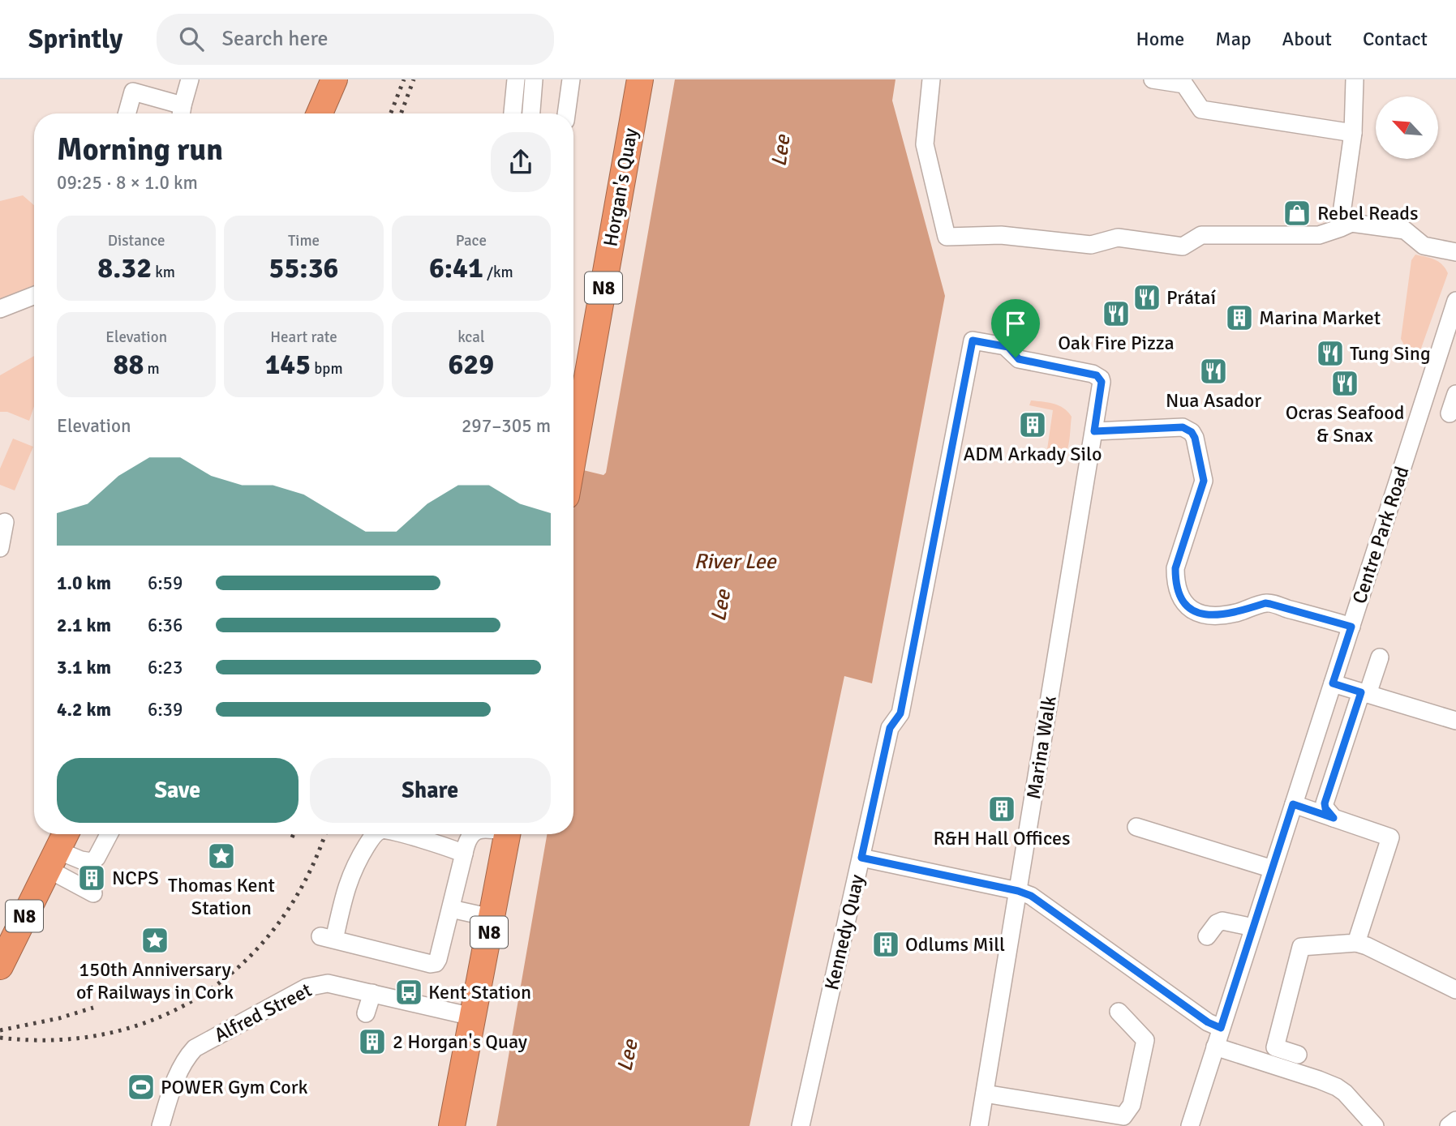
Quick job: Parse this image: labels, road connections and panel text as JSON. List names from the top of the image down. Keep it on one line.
{"streets":{"highway":["Horgan's Quay","N8"],"street":["Centre Park Road","Marina Walk","Kennedy Quay","Alfred Street"]},"crossings":[["N8","Alfred Street"],["Marina Walk","Kennedy Quay"]],"water":["Lee","River Lee"],"places":{"shop":["Rebel Reads"],"restaurant":["Prátaí","Oak Fire Pizza","Tung Sing","Nua Asador","Ocras Seafood & Snax"],"building":["Marina Market","ADM Arkady Silo","R&H Hall Offices","NCPS","Odlums Mill","2 Horgan's Quay"],"place":["Thomas Kent Station","150th Anniversary of Railways in Cork"],"bus stop":["Kent Station"],"sports":["POWER Gym Cork"]},"north":"top left","page":{"header":"Sprintly","search":"Search here","nav":["Home","Map","About","Contact"],"heading":["Morning run","09:25 · 8 × 1.0 km"],"stats":[["Distance","8.32 km"],["Time","55:36"],["Pace","6:41 /km"],["Elevation","88 m"],["Heart rate","145 bpm"],["kcal","629"]],"chart":["Elevation","297–305 m"],"list":[{"name":"1.0 km","note":"6:59"},{"name":"2.1 km","note":"6:36"},{"name":"3.1 km","note":"6:23"},{"name":"4.2 km","note":"6:39"}],"buttons":["Save","Share"]}}
